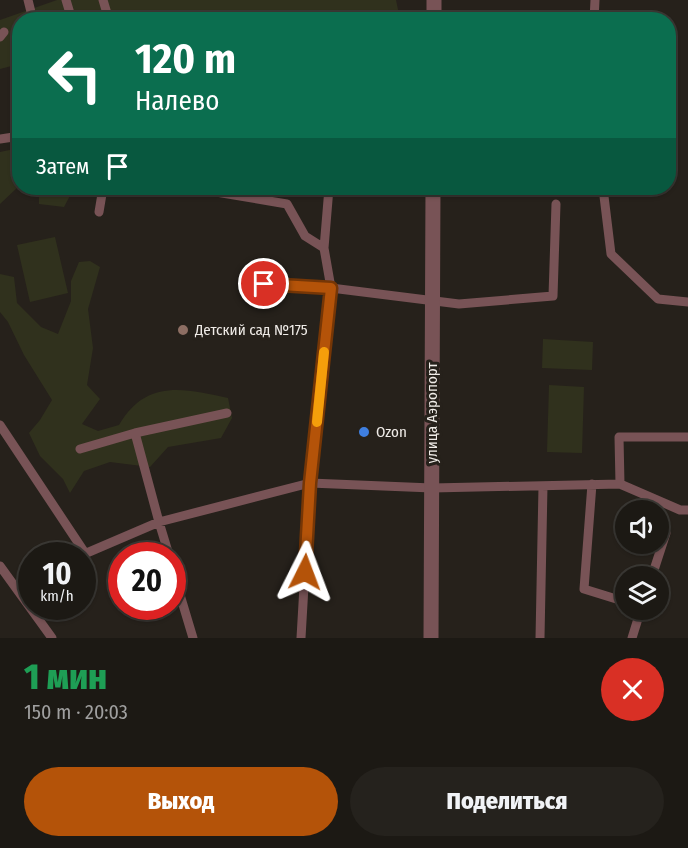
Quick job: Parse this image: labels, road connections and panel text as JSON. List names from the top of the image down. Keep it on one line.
{"streets":{"street":["улица Аэропорт"]},"places":["Детский сад №175","Ozon"],"page":{"turn":["120 m","Налево"],"then":"Затем","speed":"10 km/h","limit":"20","heading":["1 мин","150 m · 20:03"],"buttons":["Выход","Поделиться"]}}
